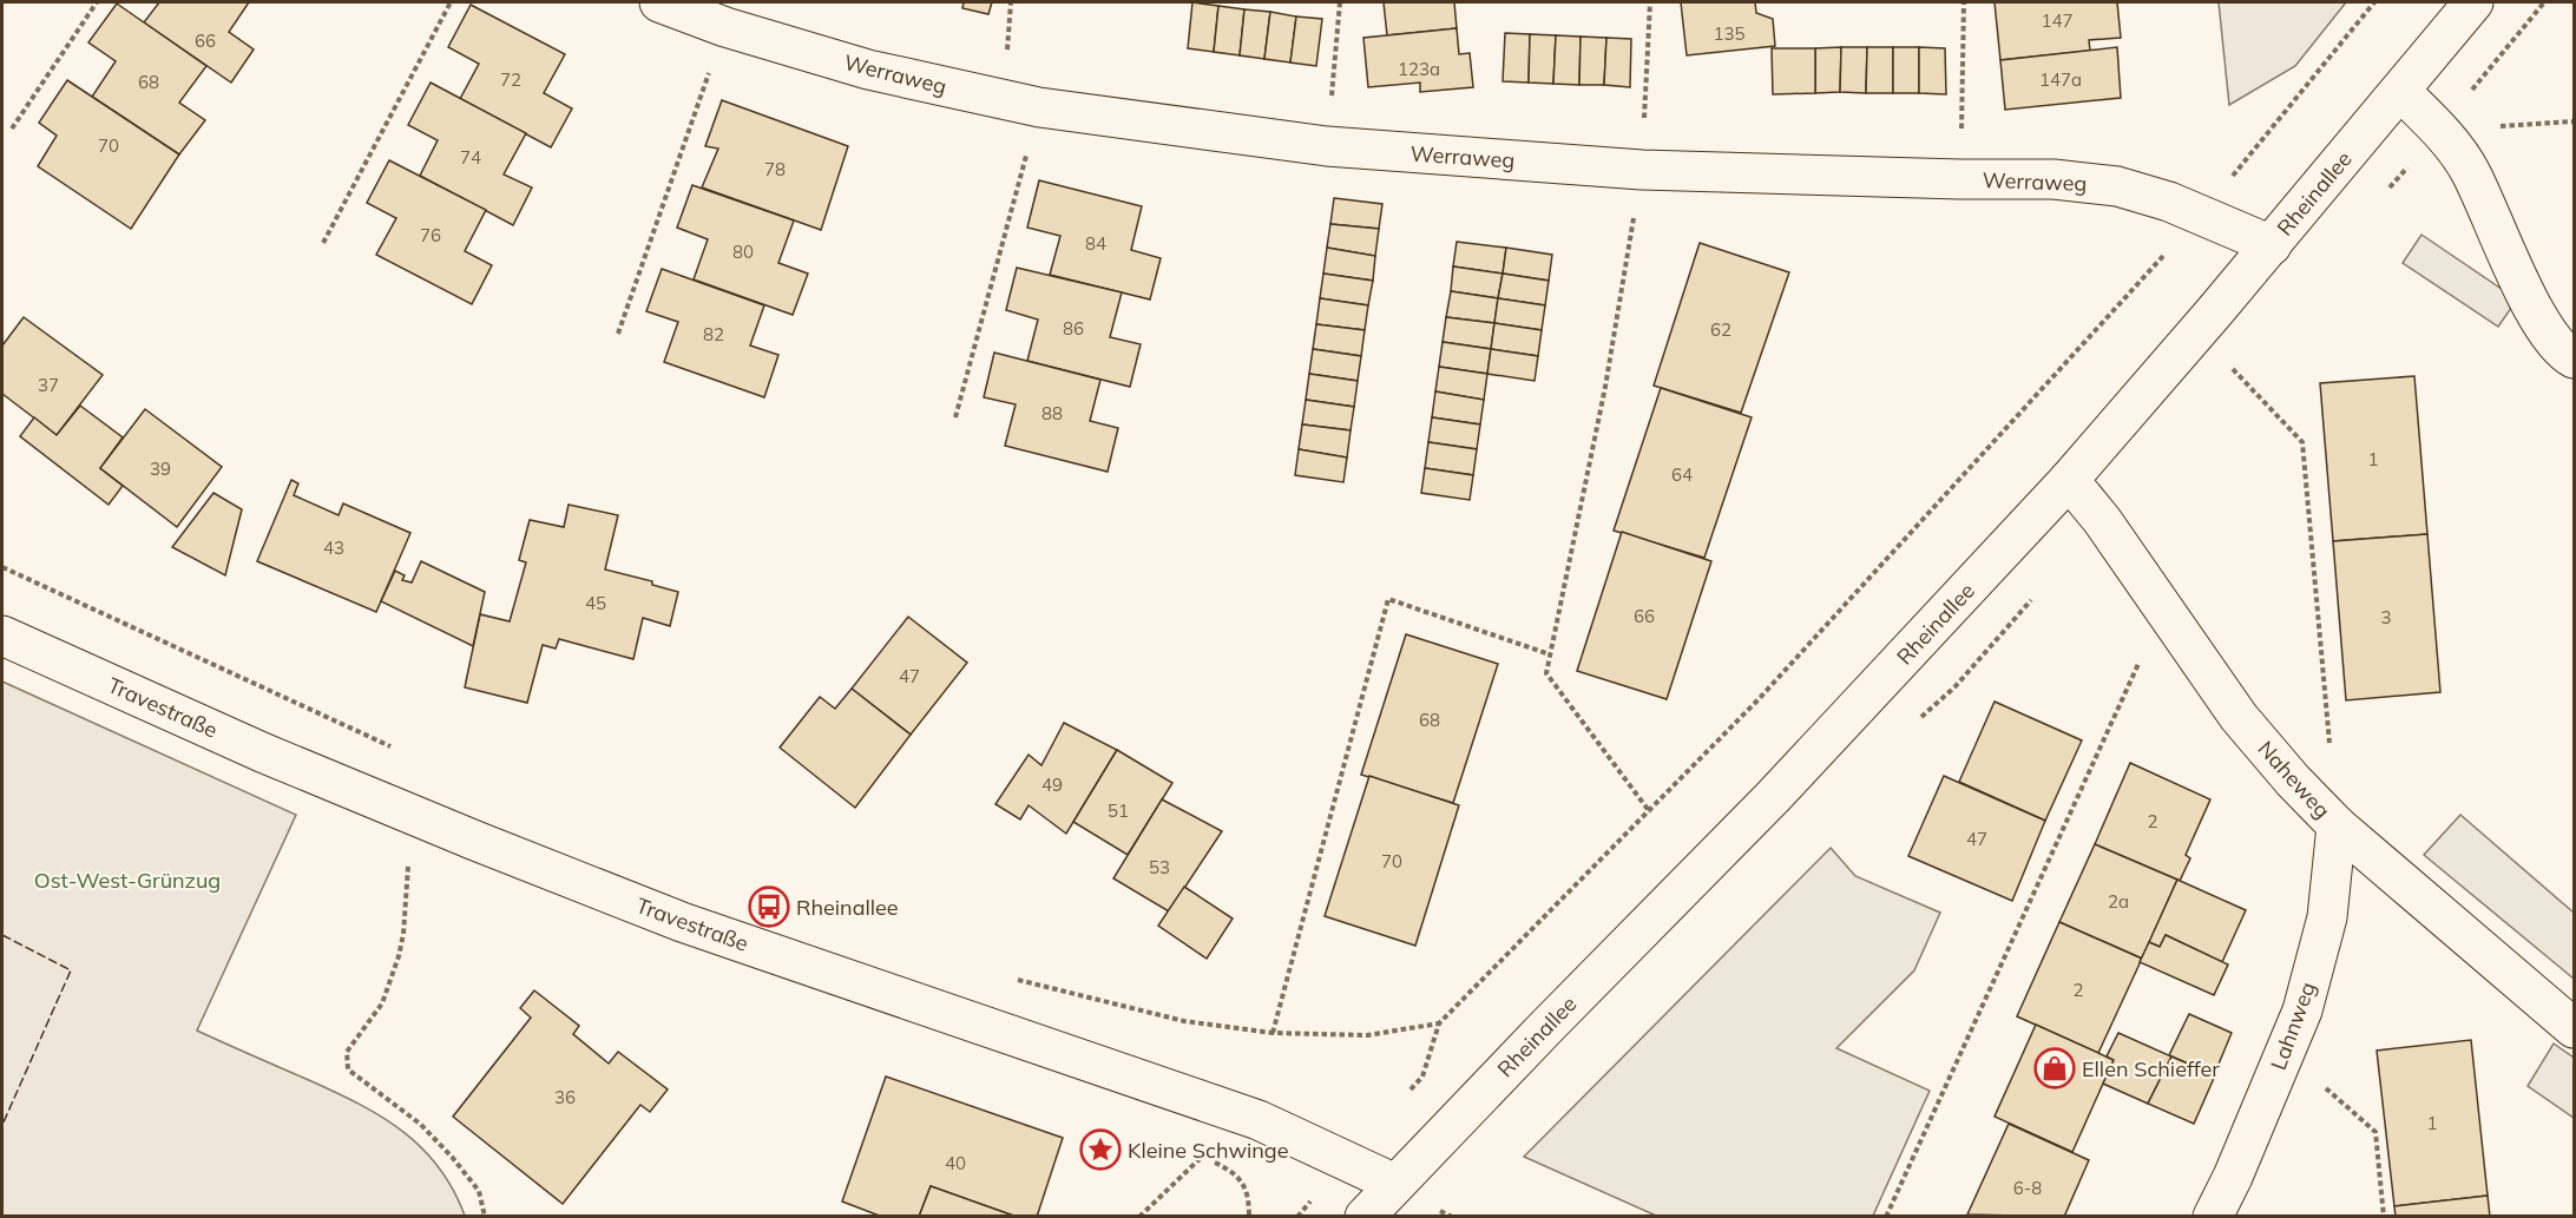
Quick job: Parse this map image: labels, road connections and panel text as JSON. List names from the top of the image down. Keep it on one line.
{"streets":{"street":["Werraweg","Rheinallee","Travestraße","Naheweg","Lahnweg"]},"crossings":[["Werraweg","Rheinallee"],["Rheinallee","Travestraße"],["Rheinallee","Naheweg"],["Naheweg","Lahnweg"]],"parks":["Ost-West-Grünzug"],"places":{"bus stop":["Rheinallee"],"shop":["Ellen Schieffer"],"place":["Kleine Schwinge"]},"house_numbers":["147","135","66","123a","72","147a","68","70","74","78","76","84","80","86","62","82","37","88","1","39","64","43","45","66","3","47","68","49","51","2","47","70","53","2a","2","36","1","40","6-8"]}
